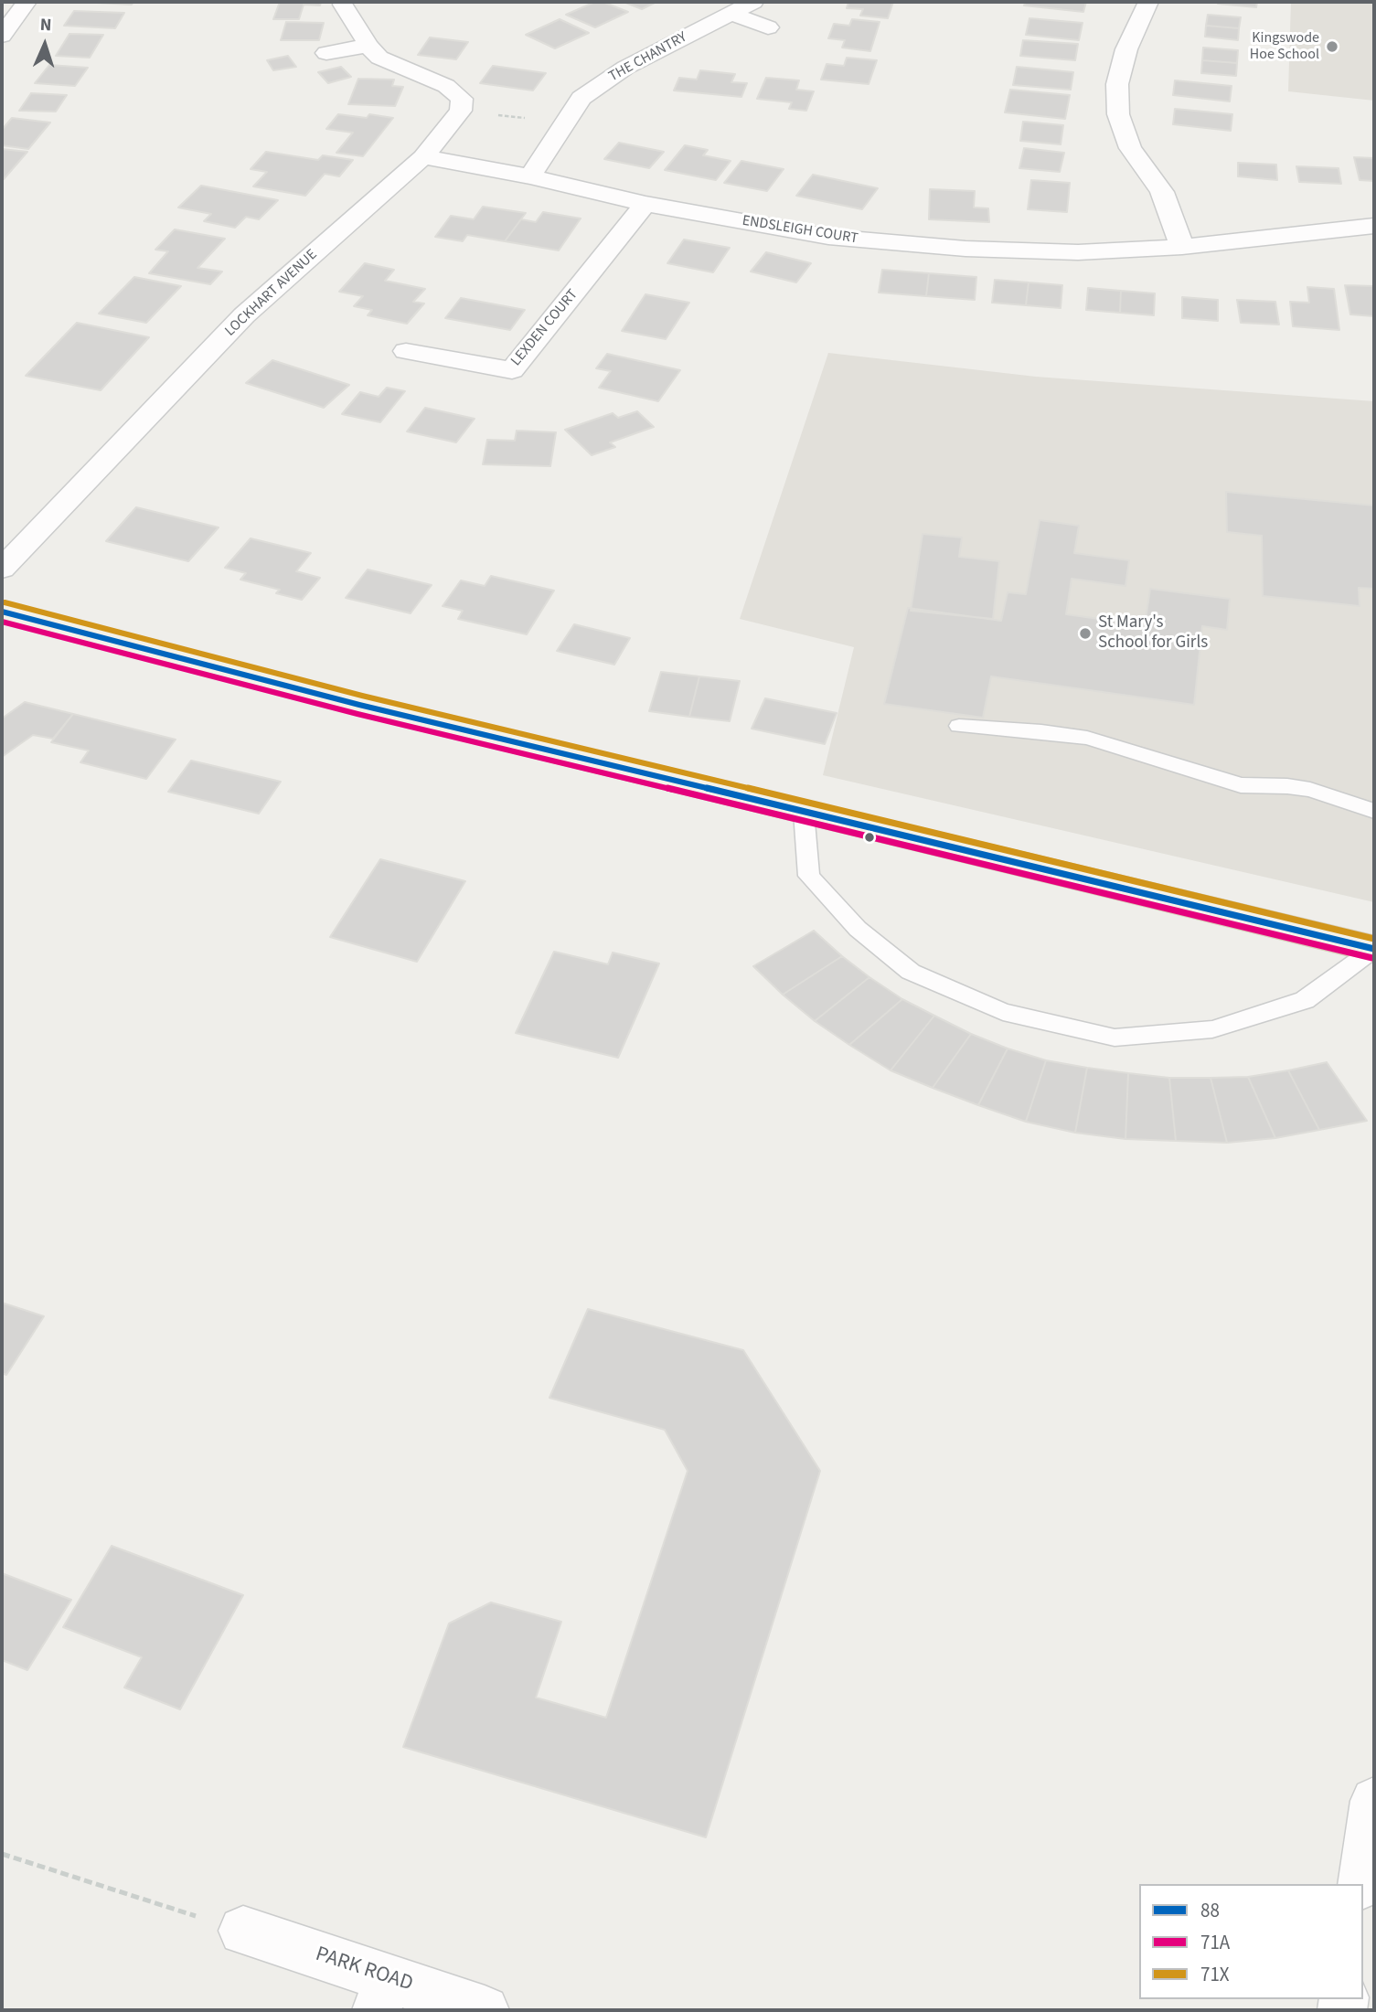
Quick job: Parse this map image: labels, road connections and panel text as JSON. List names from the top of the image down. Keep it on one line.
{"streets":{"street":["THE CHANTRY","ENDSLEIGH COURT","LOCKHART AVENUE","LEXDEN COURT","PARK ROAD"]},"crossings":[["THE CHANTRY","ENDSLEIGH COURT"],["ENDSLEIGH COURT","LOCKHART AVENUE"],["ENDSLEIGH COURT","LEXDEN COURT"]],"places":["Kingswode Hoe School","St Mary's School for Girls"],"lines":["transit line 71X","transit line 88","transit line 71A"],"legend":["88","71A","71X"],"north":"top"}
